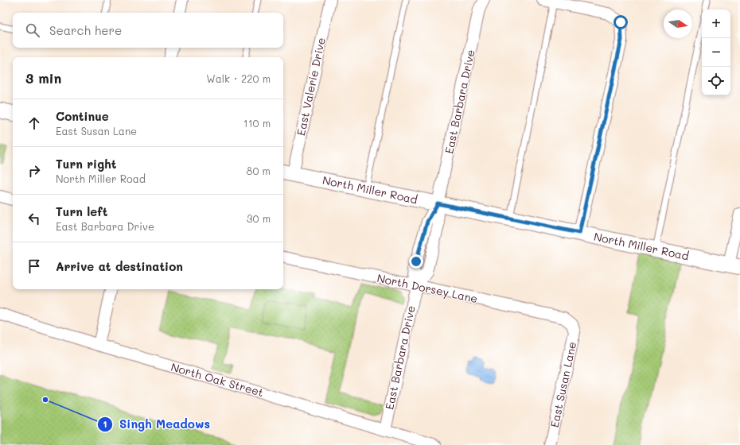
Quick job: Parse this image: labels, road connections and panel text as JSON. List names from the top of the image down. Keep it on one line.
{"streets":{"street":["East Valerie Drive","East Barbara Drive","North Miller Road","North Dorsey Lane","North Oak Street","East Susan Lane"]},"crossings":[["East Valerie Drive","North Miller Road"],["East Barbara Drive","North Miller Road"],["East Barbara Drive","North Dorsey Lane"],["East Barbara Drive","North Oak Street"],["North Dorsey Lane","East Susan Lane"]],"places":["Singh Meadows"],"north":"right","page":{"map_buttons":["+","−"],"search":"Search here","heading":["3 min","Walk · 220 m"],"list":[["Continue","East Susan Lane","110 m"],["Turn right","North Miller Road","80 m"],["Turn left","East Barbara Drive","30 m"],"Arrive at destination"]}}
